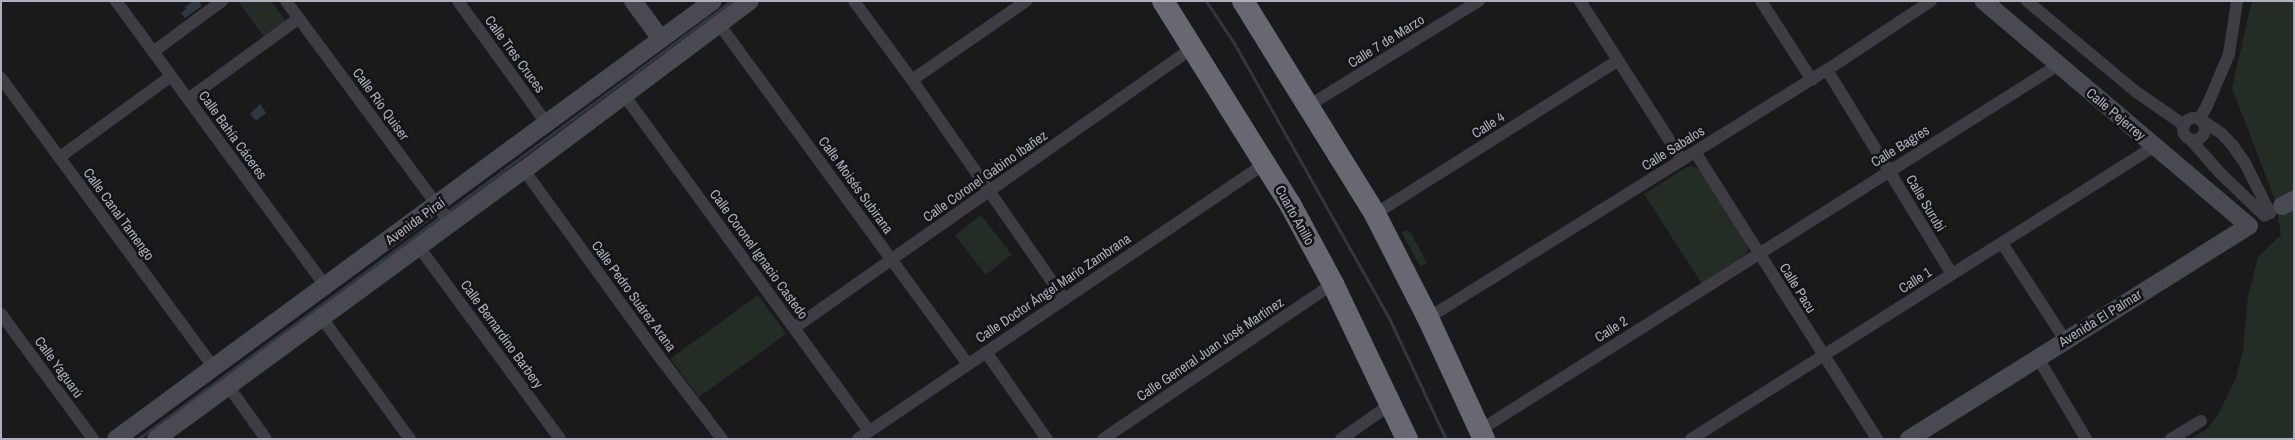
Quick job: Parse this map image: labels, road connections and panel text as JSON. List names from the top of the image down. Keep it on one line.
{"streets":{"highway":["Cuarto Anillo"],"main road":["Calle Pejerrey","Avenida Piraí","Avenida El Palmar"],"street":["Calle 7 de Marzo","Calle Tres Cruces","Calle Río Quiser","Calle 4","Calle Bahía Cáceres","Calle Bagres","Calle Sabalos","Calle Coronel Gabino Ibañez","Calle Moisés Subirana","Calle Surubi","Calle Canal Tamengo","Calle Coronel Ignacio Castedo","Calle 1","Calle Doctor Ángel Mario Zambrana","Calle Pacu","Calle Pedro Suárez Arana","Calle 2","Calle Bernardino Barbery","Calle General Juan José Martinez","Calle Yaguarú"]},"crossings":[["Calle Tres Cruces","Avenida Piraí"],["Calle Río Quiser","Avenida Piraí"],["Calle Pejerrey","Calle Bagres"],["Calle Pejerrey","Calle 1"],["Calle Pejerrey","Avenida El Palmar"],["Calle Bahía Cáceres","Avenida Piraí"],["Calle Bagres","Calle Surubi"],["Calle Bagres","Calle Pacu"],["Calle Bagres","Calle 2"],["Calle Sabalos","Calle Surubi"],["Calle Sabalos","Calle Pacu"],["Calle Coronel Gabino Ibañez","Calle Moisés Subirana"],["Calle Coronel Gabino Ibañez","Cuarto Anillo"],["Calle Coronel Gabino Ibañez","Calle Coronel Ignacio Castedo"],["Calle Moisés Subirana","Avenida Piraí"],["Calle Moisés Subirana","Calle Doctor Ángel Mario Zambrana"],["Calle Surubi","Calle 1"],["Calle Canal Tamengo","Avenida Piraí"],["Cuarto Anillo","Calle Doctor Ángel Mario Zambrana"],["Cuarto Anillo","Calle General Juan José Martinez"],["Avenida Piraí","Calle Coronel Ignacio Castedo"],["Avenida Piraí","Calle Pedro Suárez Arana"],["Avenida Piraí","Calle Bernardino Barbery"],["Calle Coronel Ignacio Castedo","Calle Doctor Ángel Mario Zambrana"],["Calle 1","Calle Pacu"],["Calle Pacu","Calle 2"]]}
